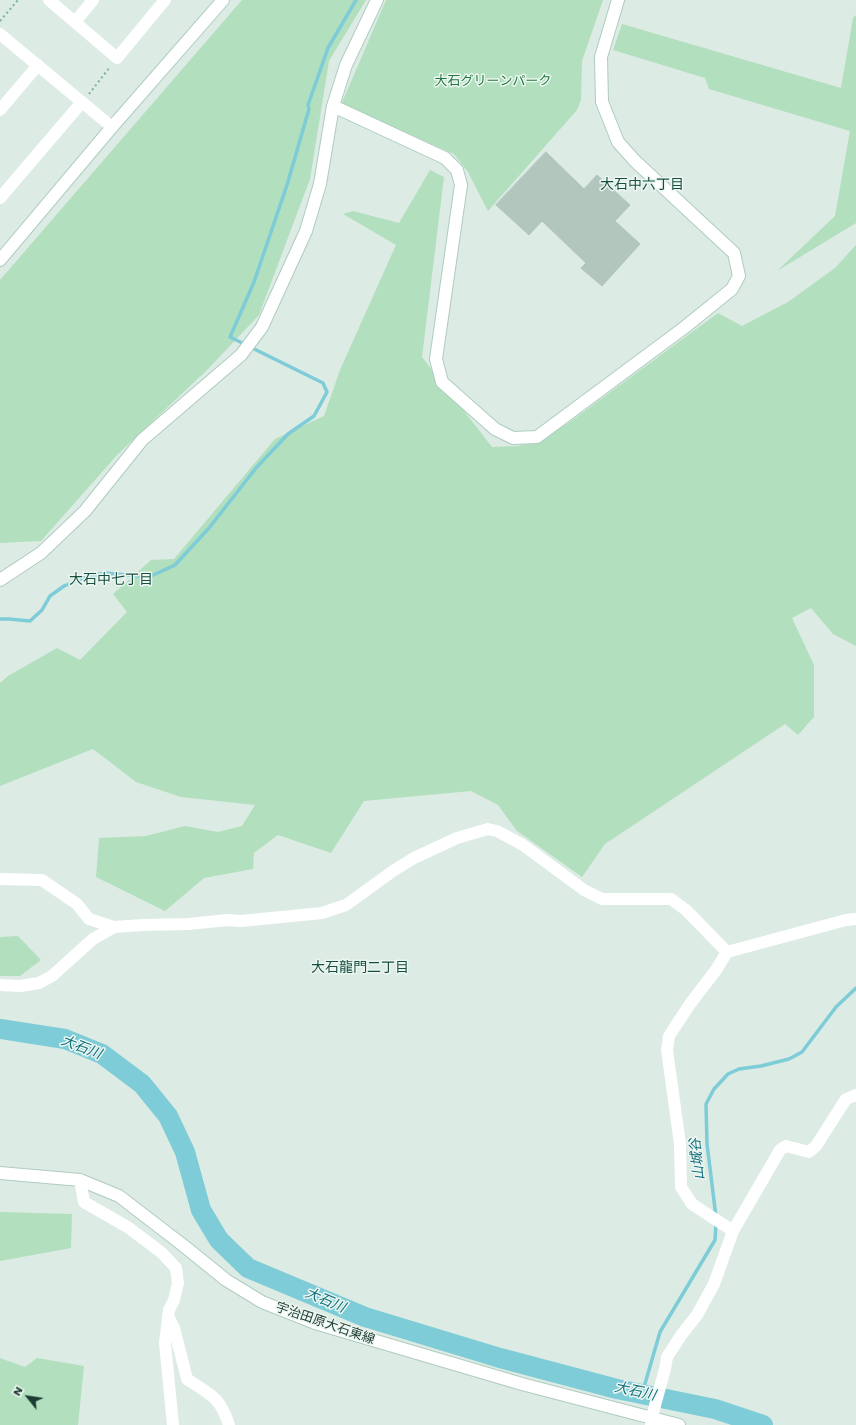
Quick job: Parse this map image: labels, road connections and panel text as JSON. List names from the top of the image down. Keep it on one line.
{"streets":{"street":["宇治田原大石東線"]},"districts":["大石中六丁目","大石中七丁目","大石龍門二丁目"],"water":["大石川","山城谷"],"parks":["大石グリーンパーク"],"north":"top left"}
